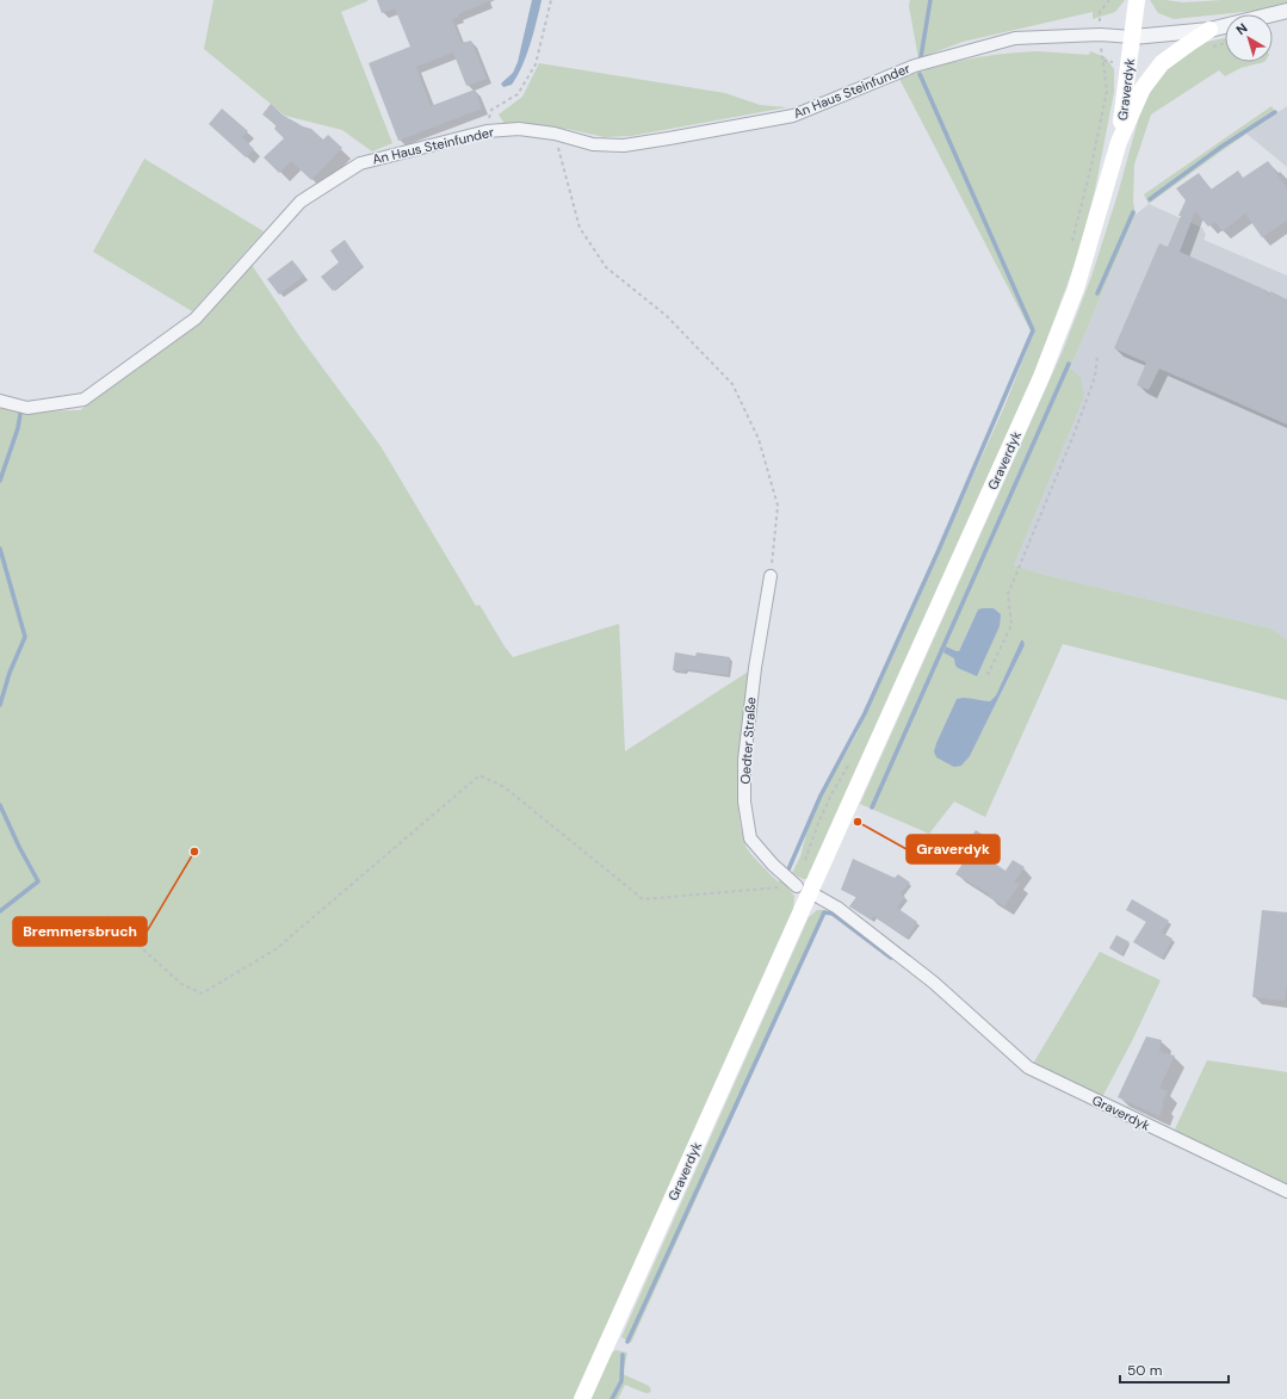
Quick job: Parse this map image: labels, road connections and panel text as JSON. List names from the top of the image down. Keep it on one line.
{"streets":{"main road":["Graverdyk"],"street":["An Haus Steinfunder","Oedter Straße"]},"crossings":[["Graverdyk","An Haus Steinfunder"],["Graverdyk","Oedter Straße"]],"places":["Graverdyk","Bremmersbruch"],"scale_bar":"50 m","north":"top left"}
